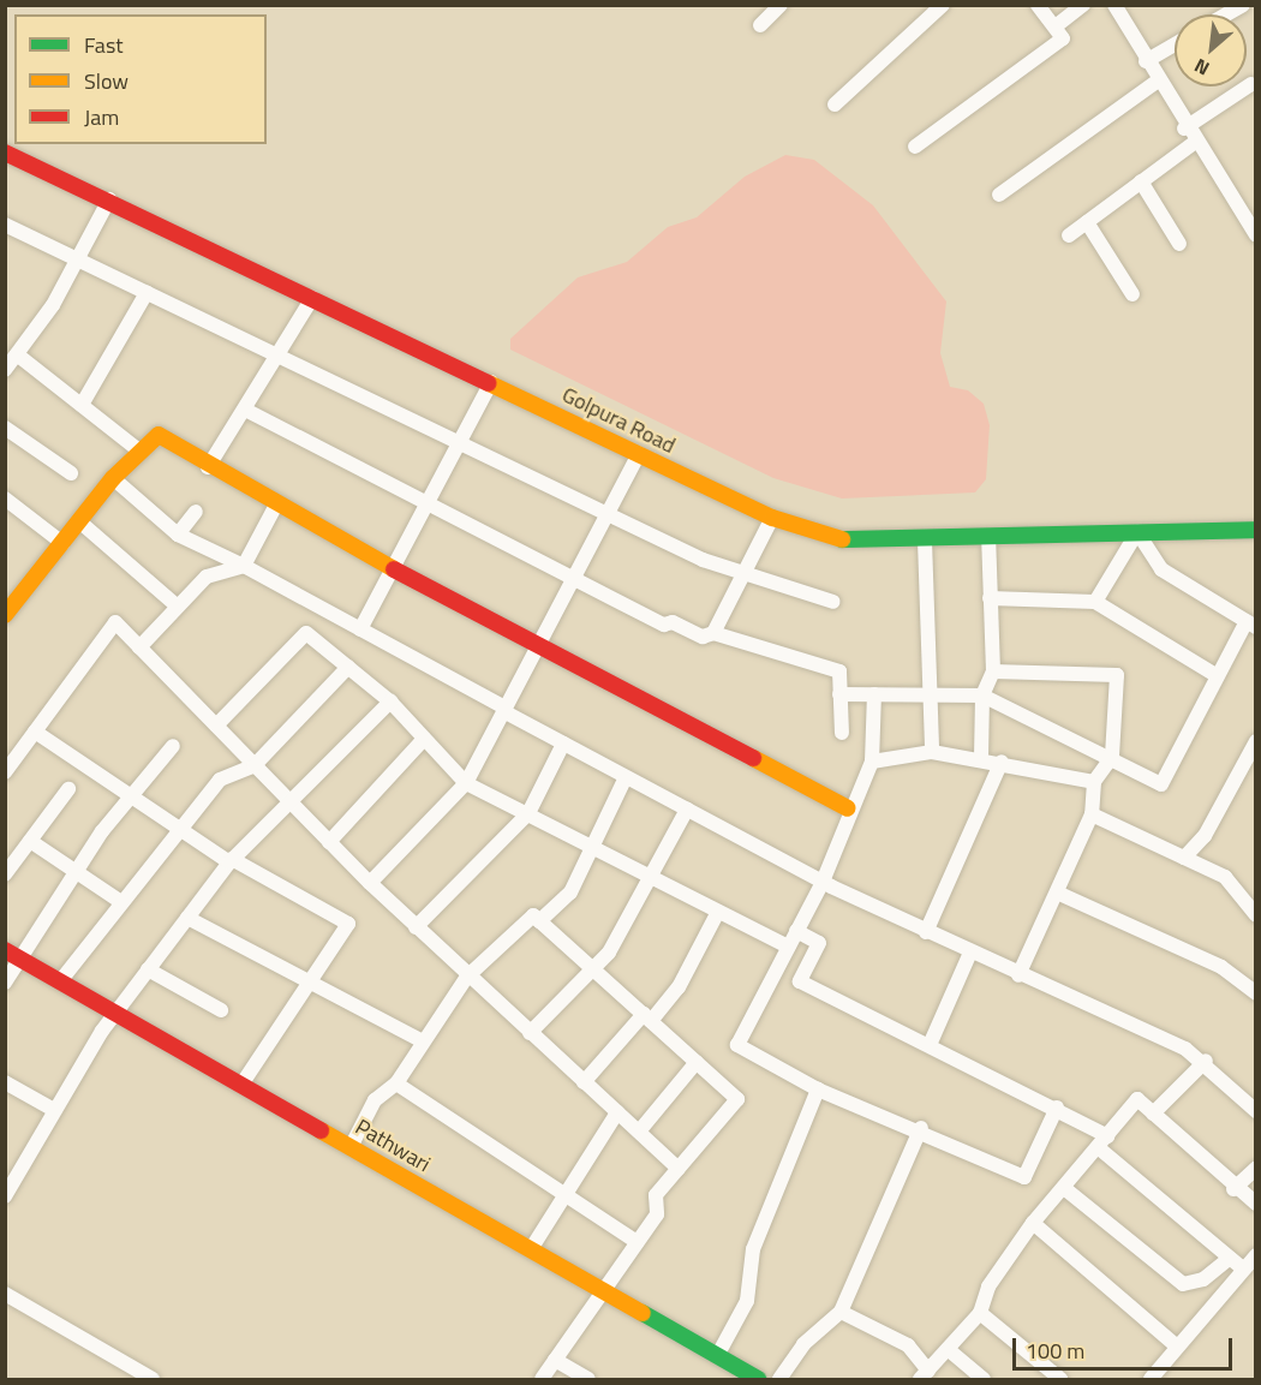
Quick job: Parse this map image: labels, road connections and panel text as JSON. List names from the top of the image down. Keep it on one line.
{"streets":{"street":["Golpura Road","Pathwari"]},"legend":["Fast","Slow","Jam"],"scale_bar":"100 m","north":"bottom left"}
